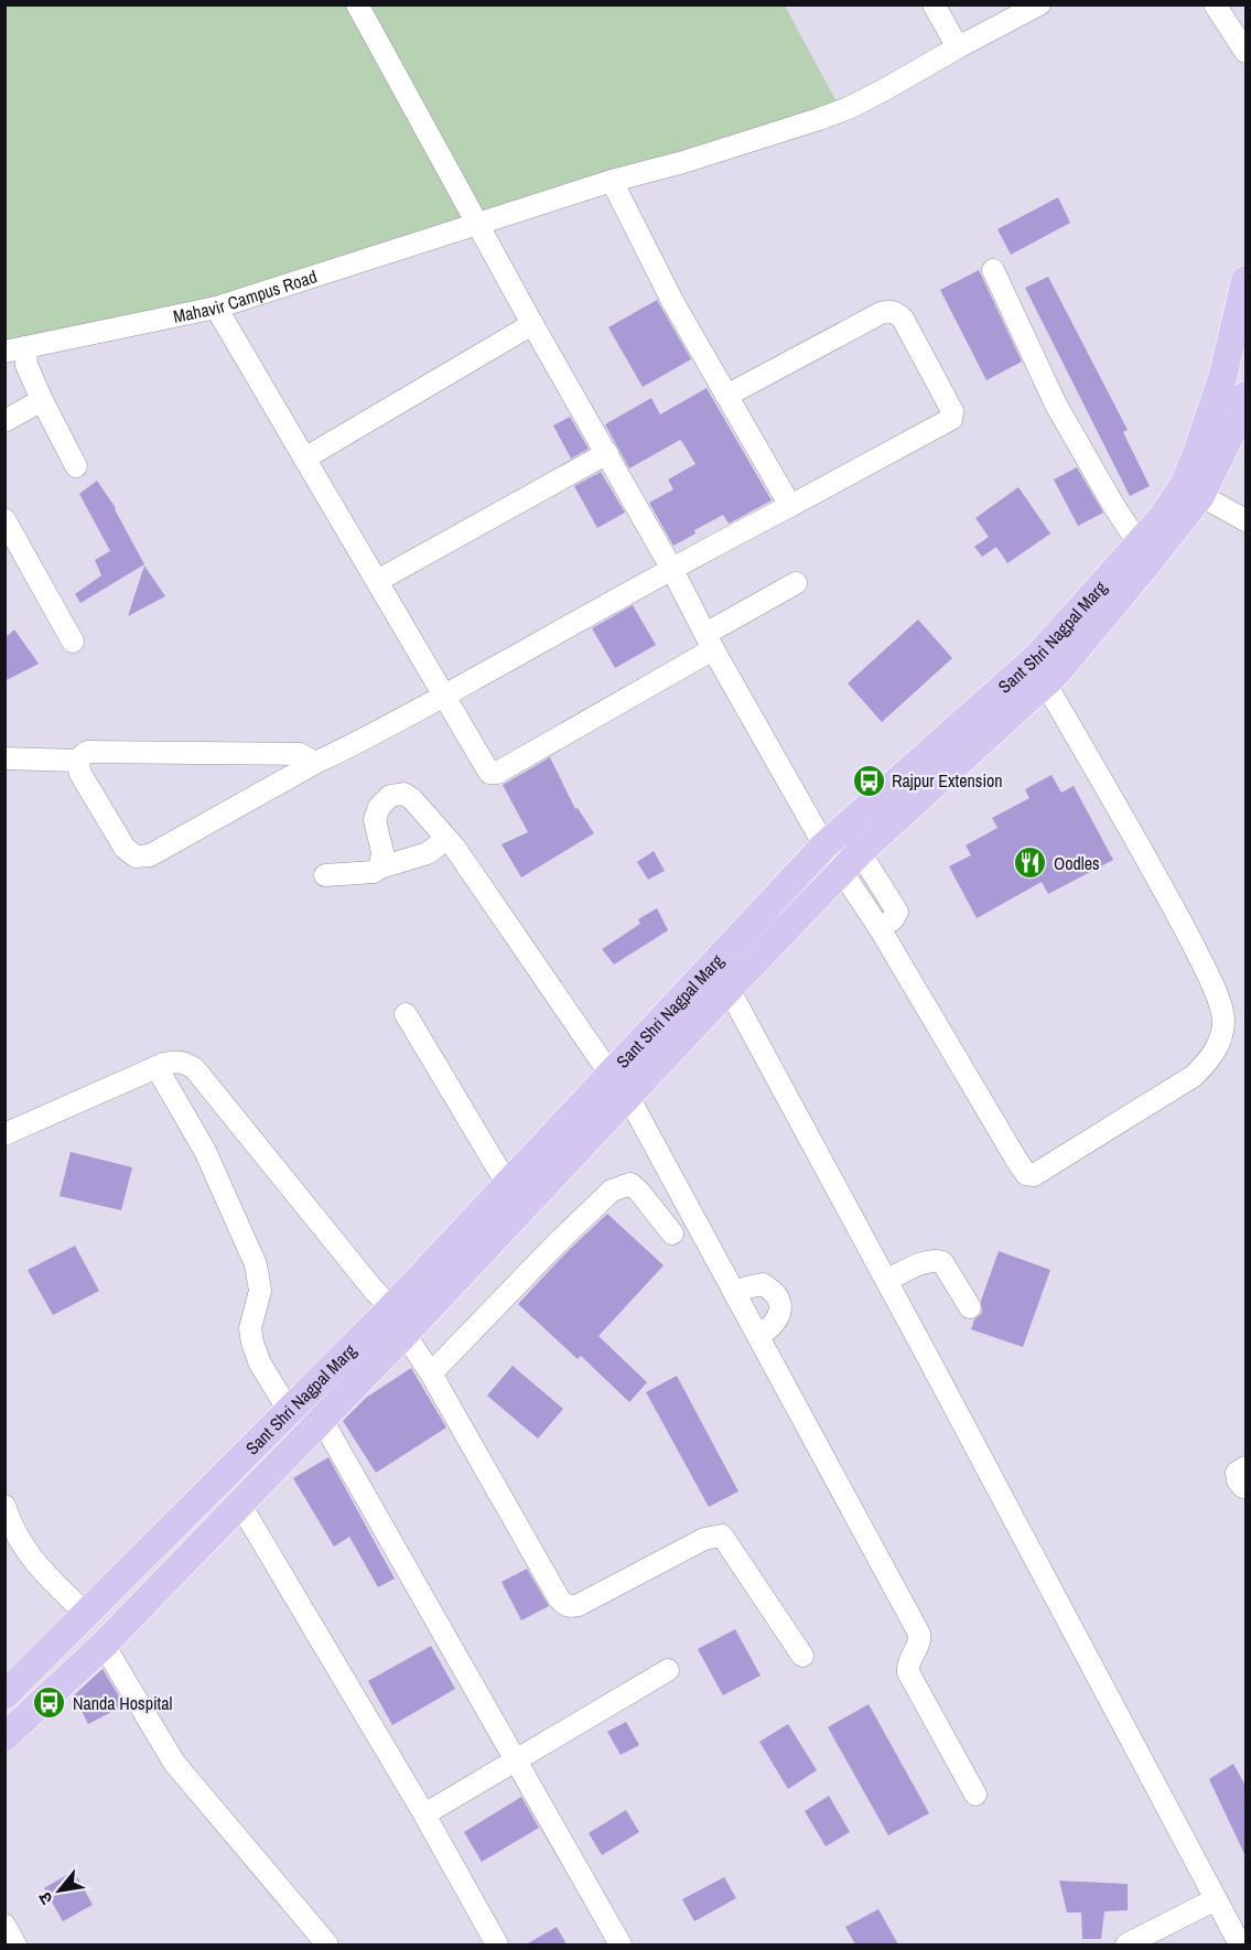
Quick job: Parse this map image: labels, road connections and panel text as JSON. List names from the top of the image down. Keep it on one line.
{"streets":{"main road":["Sant Shri Nagpal Marg"],"street":["Mahavir Campus Road"]},"places":{"bus stop":["Rajpur Extension","Nanda Hospital"],"restaurant":["Oodles"]},"north":"bottom left"}
